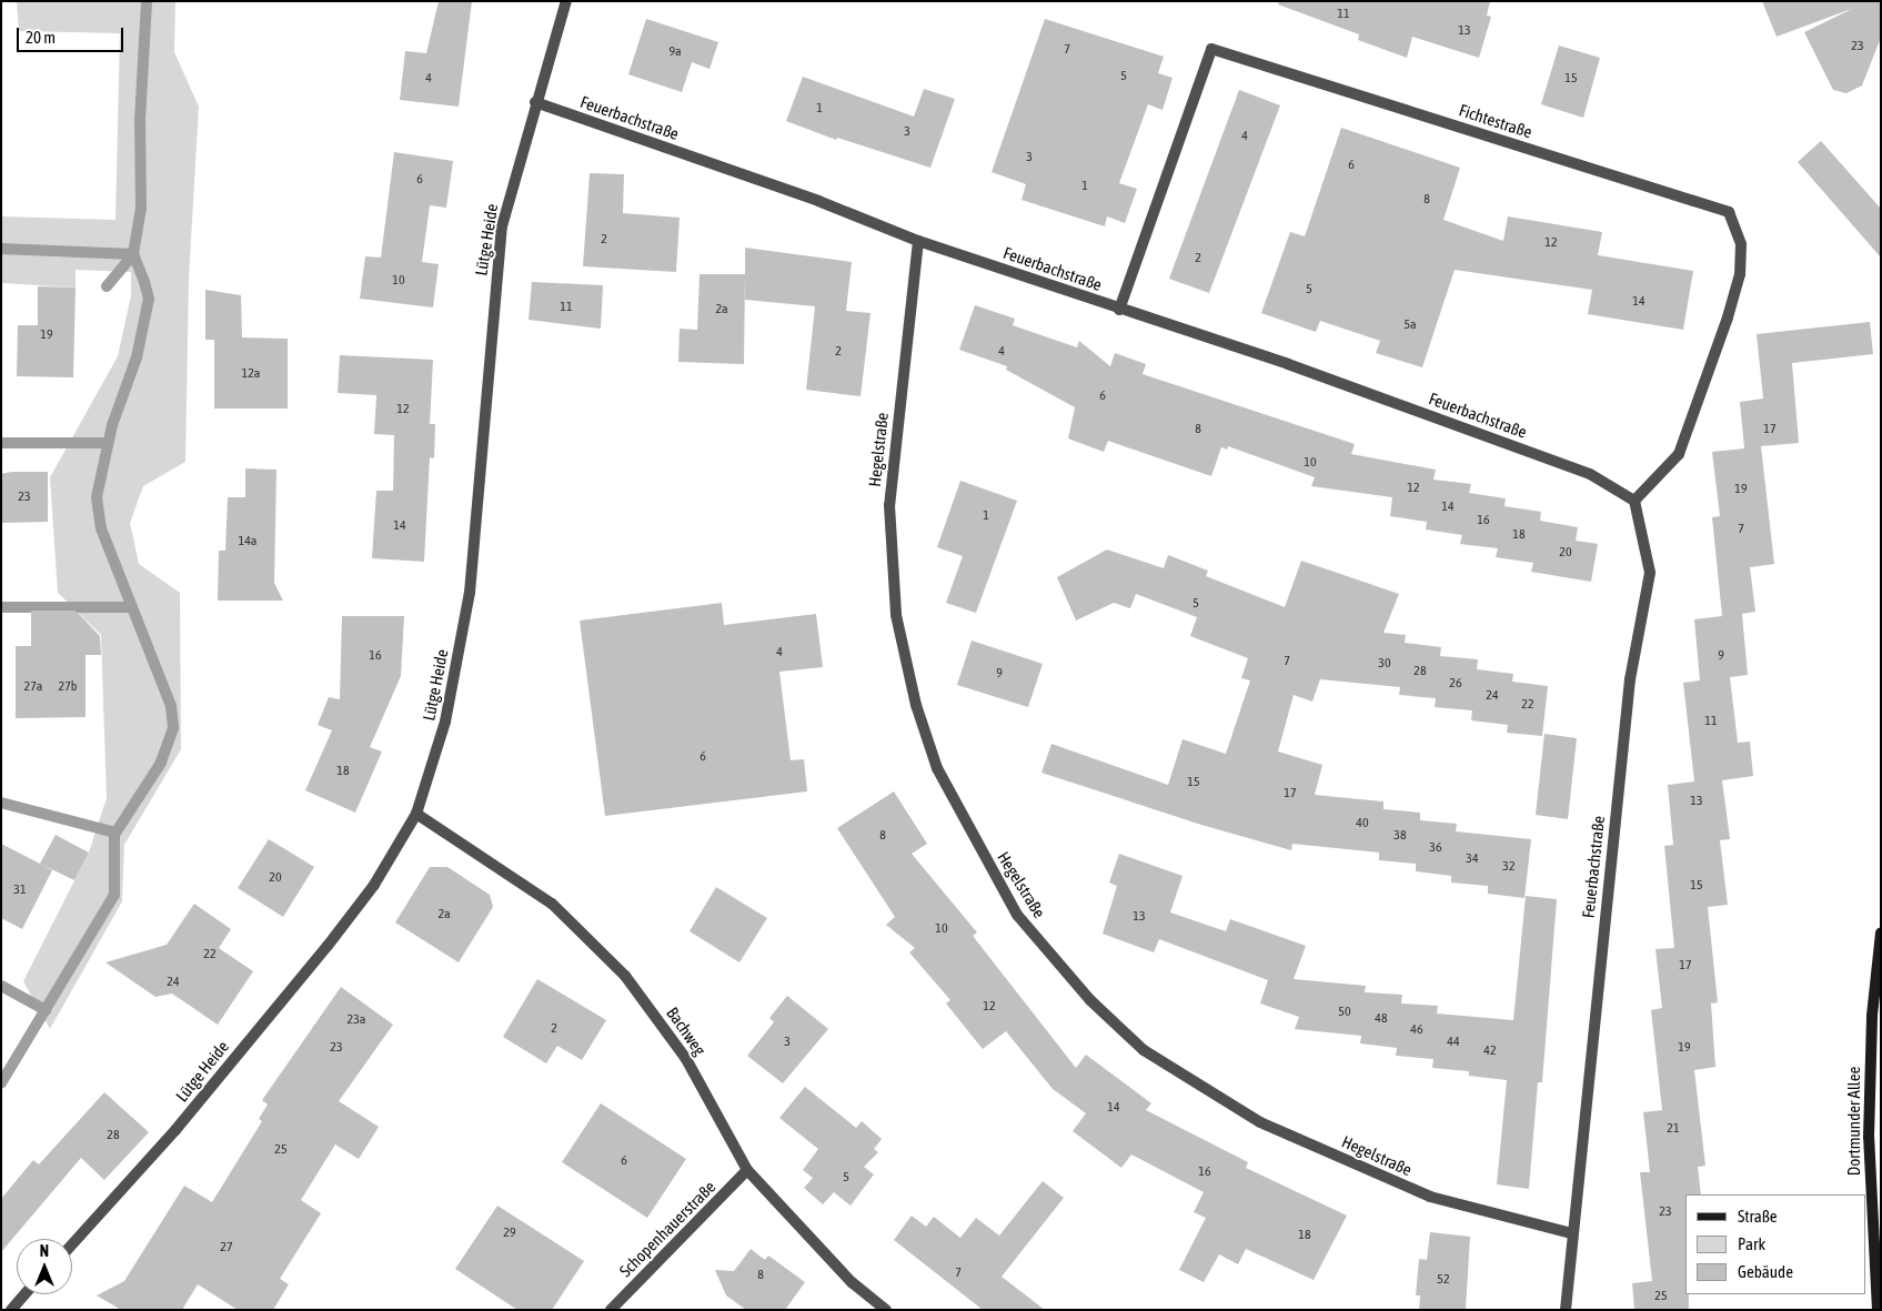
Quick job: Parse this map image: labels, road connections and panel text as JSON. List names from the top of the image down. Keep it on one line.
{"streets":{"main road":["Dortmunder Allee"],"street":["Feuerbachstraße","Fichtestraße","Lütge Heide","Hegelstraße","Bachweg","Schopenhauerstraße"]},"crossings":[["Feuerbachstraße","Fichtestraße"],["Feuerbachstraße","Lütge Heide"],["Feuerbachstraße","Hegelstraße"],["Lütge Heide","Bachweg"],["Bachweg","Schopenhauerstraße"]],"house_numbers":["11","13","23","7","9a","5","4","15","1","3","4","3","6","6","1","8","2","12","2","10","5","14","11","2a","5a","19","2","4","12a","6","12","8","17","10","12","19","23","14","1","16","14","7","18","14a","20","5","4","16","9","7","30","28","9","26","27a","27b","24","22","11","6","18","15","17","13","40","8","38","36","34","32","20","15","31","2a","13","10","22","17","24","12","50","48","23a","2","46","3","44","23","19","42","14","21","28","25","6","16","5","23","29","18","27","7","8","52","25"],"legend":["Straße","Park","Gebäude"],"scale_bar":"20 m","north":"top"}
